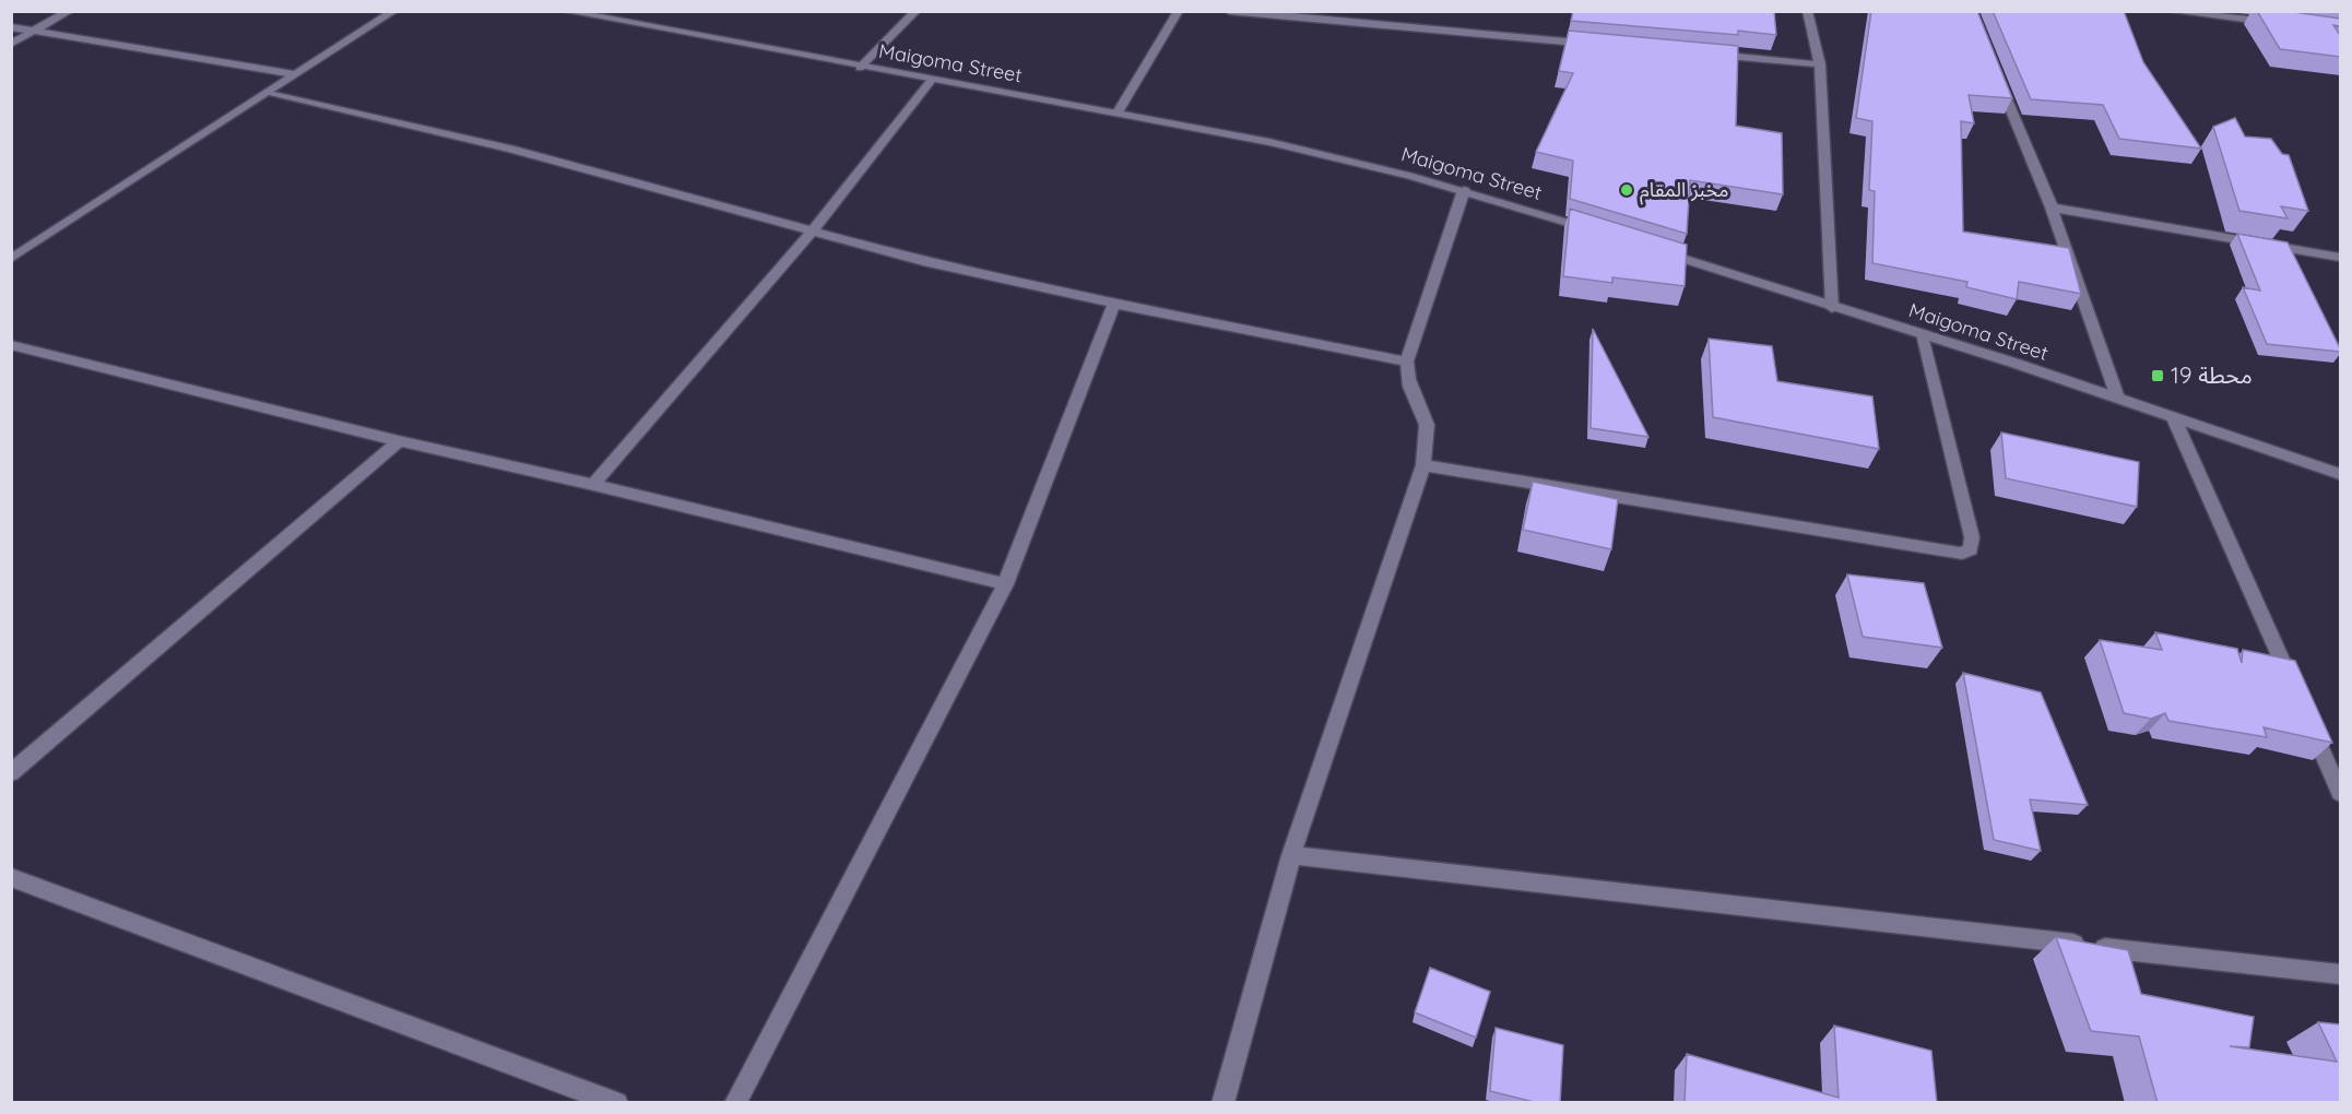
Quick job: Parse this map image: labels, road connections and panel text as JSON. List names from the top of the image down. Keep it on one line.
{"streets":{"street":["Maigoma Street"]},"places":{"other":["مخبز المقام"],"transit":["محطة 19"]}}
